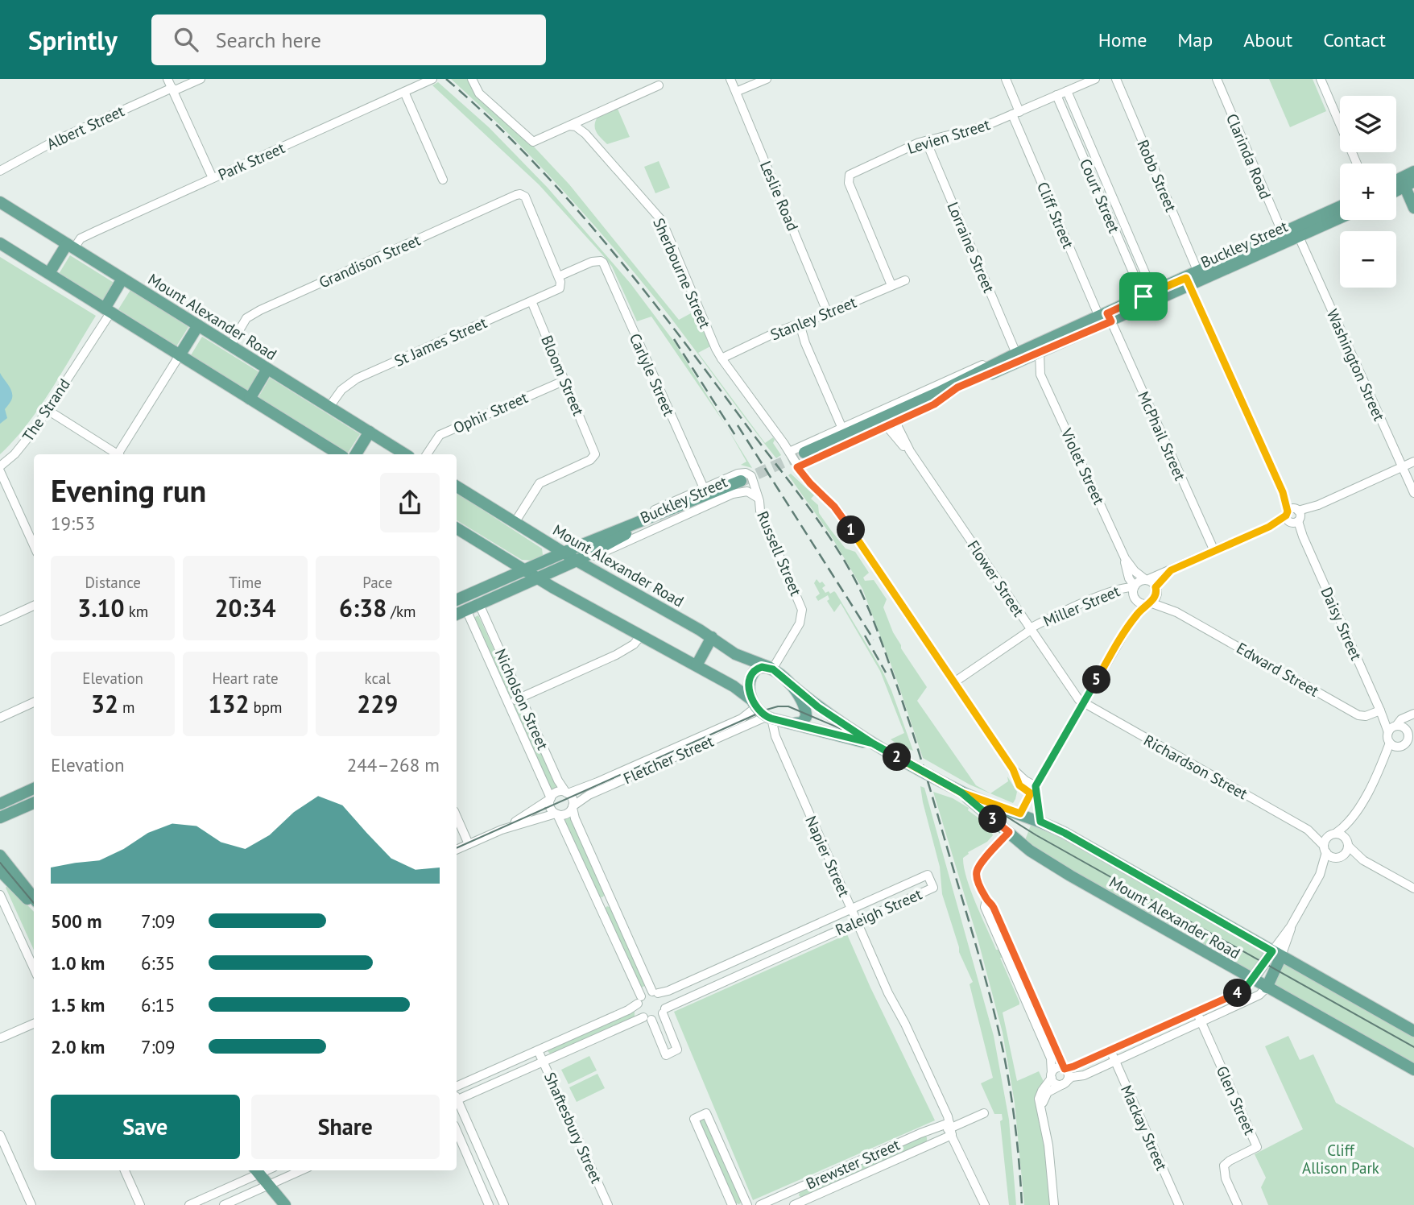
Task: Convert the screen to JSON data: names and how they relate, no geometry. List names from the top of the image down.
{
  "streets": {
    "main road": ["Buckley Street", "Mount Alexander Road"],
    "street": [
      "Albert Street",
      "Levien Street",
      "Clarinda Road",
      "Park Street",
      "Robb Street",
      "Leslie Road",
      "Court Street",
      "Cliff Street",
      "Lorraine Street",
      "Grandison Street",
      "Sherbourne Street",
      "Stanley Street",
      "St James Street",
      "Washington Street",
      "Carlyle Street",
      "Bloom Street",
      "The Strand",
      "Ophir Street",
      "McPhail Street",
      "Violet Street",
      "Russell Street",
      "Flower Street",
      "Miller Street",
      "Daisy Street",
      "Edward Street",
      "Nicholson Street",
      "Fletcher Street",
      "Richardson Street",
      "Napier Street",
      "Raleigh Street",
      "Glen Street",
      "Shaftesbury Street",
      "Mackay Street",
      "Brewster Street"
    ]
  },
  "crossings": [
    ["Levien Street", "Court Street"],
    ["Levien Street", "Cliff Street"],
    ["Levien Street", "Lorraine Street"],
    ["Levien Street", "Stanley Street"],
    ["Clarinda Road", "Buckley Street"],
    ["Park Street", "Mount Alexander Road"],
    ["Robb Street", "Buckley Street"],
    ["Leslie Road", "Stanley Street"],
    ["Court Street", "Buckley Street"],
    ["Cliff Street", "Buckley Street"],
    ["Cliff Street", "McPhail Street"],
    ["Buckley Street", "Lorraine Street"],
    ["Buckley Street", "Sherbourne Street"],
    ["Buckley Street", "Mount Alexander Road"],
    ["Buckley Street", "Washington Street"],
    ["Buckley Street", "Carlyle Street"],
    ["Buckley Street", "McPhail Street"],
    ["Buckley Street", "Violet Street"],
    ["Buckley Street", "Russell Street"],
    ["Buckley Street", "Flower Street"],
    ["Buckley Street", "Daisy Street"],
    ["Buckley Street", "Nicholson Street"],
    ["Lorraine Street", "Violet Street"],
    ["Grandison Street", "Mount Alexander Road"],
    ["Grandison Street", "St James Street"],
    ["Grandison Street", "Carlyle Street"],
    ["Sherbourne Street", "Stanley Street"],
    ["Sherbourne Street", "Miller Street"],
    ["Mount Alexander Road", "St James Street"],
    ["Mount Alexander Road", "Bloom Street"],
    ["Mount Alexander Road", "Russell Street"],
    ["Mount Alexander Road", "Fletcher Street"],
    ["Mount Alexander Road", "Napier Street"],
    ["St James Street", "Carlyle Street"],
    ["St James Street", "Bloom Street"],
    ["Bloom Street", "Ophir Street"],
    ["Violet Street", "Miller Street"],
    ["Violet Street", "Edward Street"],
    ["Flower Street", "Miller Street"],
    ["Flower Street", "Richardson Street"],
    ["Miller Street", "Edward Street"],
    ["Daisy Street", "Edward Street"],
    ["Nicholson Street", "Fletcher Street"],
    ["Fletcher Street", "Napier Street"],
    ["Napier Street", "Raleigh Street"],
    ["Napier Street", "Brewster Street"]
  ],
  "parks": ["Cliff Allison Park"],
  "page": {
    "header": "Sprintly",
    "search": "Search here",
    "nav": [
      "Home",
      "Map",
      "About",
      "Contact"
    ],
    "map_buttons": ["+", "−"],
    "heading": ["Evening run", "19:53"],
    "pins": [
      "1",
      "5",
      "2",
      "3",
      "4"
    ],
    "stats": [
      ["Distance", "3.10 km"],
      ["Time", "20:34"],
      ["Pace", "6:38 /km"],
      ["Elevation", "32 m"],
      ["Heart rate", "132 bpm"],
      ["kcal", "229"]
    ],
    "chart": ["Elevation", "244–268 m"],
    "list": [
      {
        "name": "500 m",
        "note": "7:09"
      },
      {
        "name": "1.0 km",
        "note": "6:35"
      },
      {
        "name": "1.5 km",
        "note": "6:15"
      },
      {
        "name": "2.0 km",
        "note": "7:09"
      }
    ],
    "buttons": ["Save", "Share"]
  }
}
